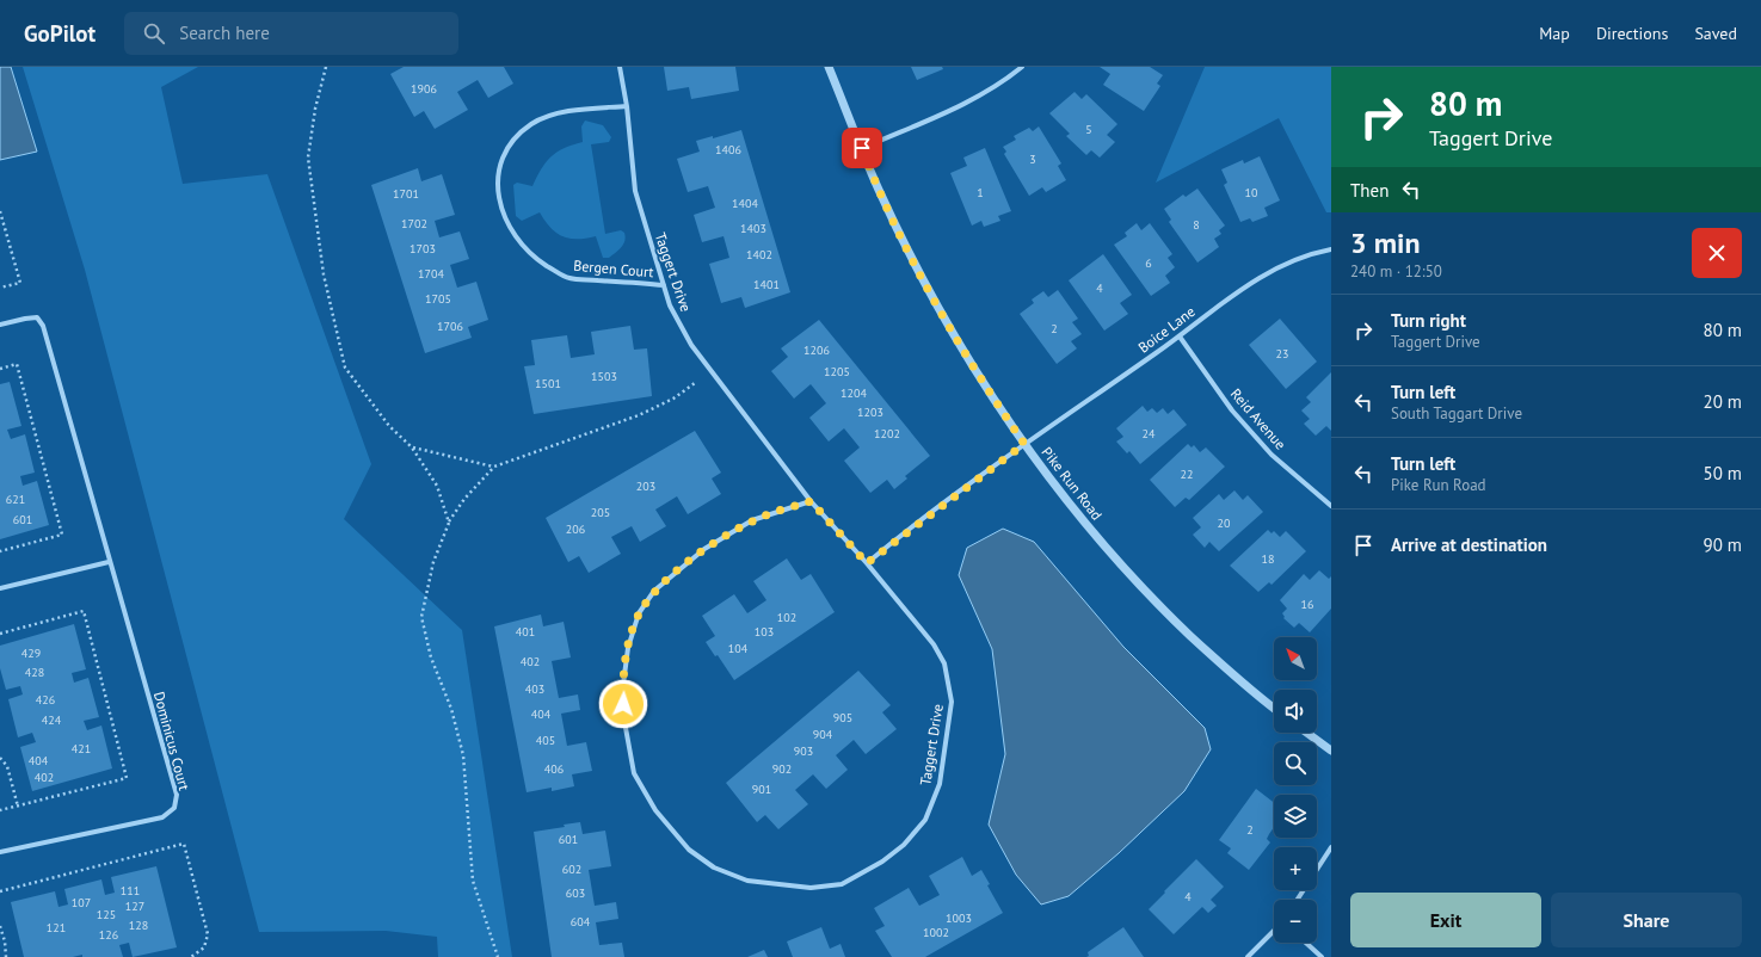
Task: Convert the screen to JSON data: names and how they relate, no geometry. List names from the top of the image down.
{
  "streets": {
    "street": [
      "Bergen Court",
      "Taggert Drive",
      "Boice Lane",
      "Reid Avenue",
      "Pike Run Road",
      "Dominicus Court"
    ]
  },
  "crossings": [
    ["Bergen Court", "Taggert Drive"],
    ["Taggert Drive", "Boice Lane"],
    ["Boice Lane", "Reid Avenue"],
    ["Boice Lane", "Pike Run Road"]
  ],
  "house_numbers": [
    "1906",
    "5",
    "1406",
    "3",
    "1",
    "10",
    "1701",
    "1404",
    "1702",
    "8",
    "1403",
    "1703",
    "1402",
    "6",
    "1704",
    "1401",
    "4",
    "1705",
    "1706",
    "2",
    "1206",
    "23",
    "1205",
    "1503",
    "1501",
    "1204",
    "1203",
    "1202",
    "24",
    "22",
    "203",
    "621",
    "205",
    "601",
    "20",
    "206",
    "18",
    "16",
    "102",
    "401",
    "103",
    "104",
    "429",
    "402",
    "428",
    "403",
    "426",
    "404",
    "905",
    "424",
    "904",
    "405",
    "421",
    "903",
    "404",
    "406",
    "902",
    "402",
    "901",
    "2",
    "601",
    "602",
    "111",
    "603",
    "4",
    "107",
    "127",
    "125",
    "1003",
    "604",
    "128",
    "121",
    "1002",
    "126"
  ],
  "north": "top left",
  "page": {
    "header": "GoPilot",
    "search": "Search here",
    "nav": ["Map", "Directions", "Saved"],
    "turn": ["80 m", "Taggert Drive"],
    "then": "Then",
    "heading": ["3 min", "240 m · 12:50"],
    "list": [
      {
        "name": "Turn right",
        "note": "Taggert Drive",
        "value": "80 m"
      },
      {
        "name": "Turn left",
        "note": "South Taggart Drive",
        "value": "20 m"
      },
      {
        "name": "Turn left",
        "note": "Pike Run Road",
        "value": "50 m"
      },
      {
        "name": "Arrive at destination",
        "value": "90 m"
      }
    ],
    "map_buttons": ["+", "−"],
    "buttons": ["Exit", "Share"]
  }
}
